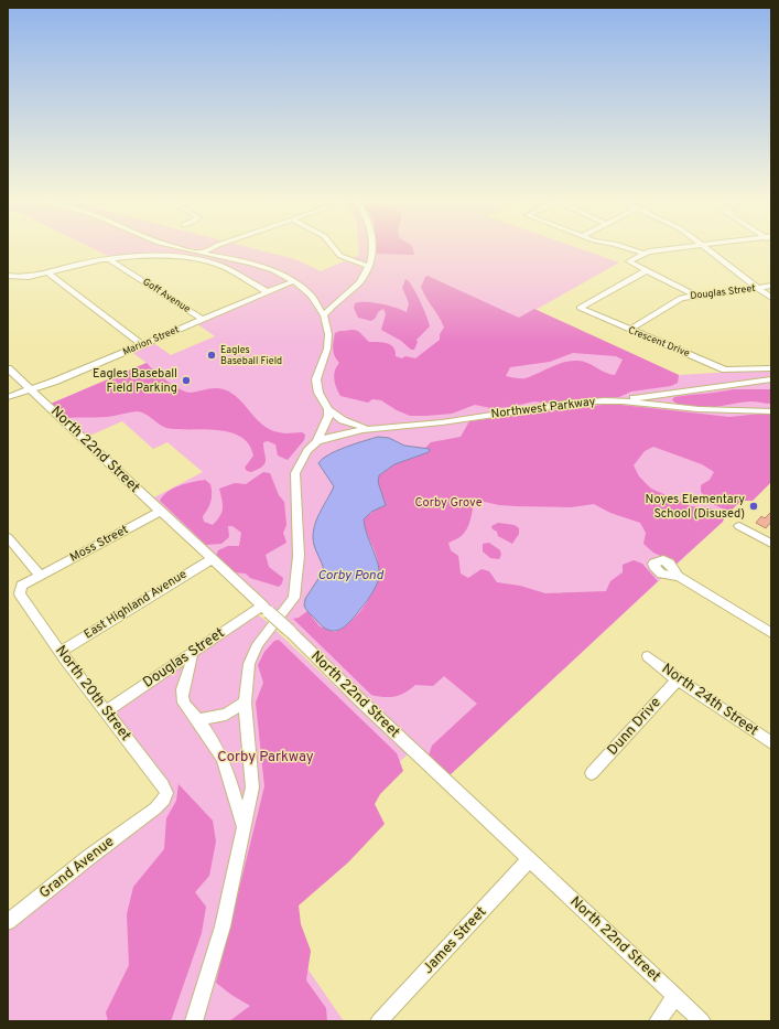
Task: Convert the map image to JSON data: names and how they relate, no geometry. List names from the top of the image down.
{
  "streets": {
    "street": [
      "Douglas Street",
      "Goff Avenue",
      "Marion Street",
      "Crescent Drive",
      "Northwest Parkway",
      "North 22nd Street",
      "Moss Street",
      "East Highland Avenue",
      "North 20th Street",
      "North 24th Street",
      "Dunn Drive",
      "Grand Avenue",
      "James Street"
    ]
  },
  "crossings": [
    ["Douglas Street", "Crescent Drive"],
    ["Douglas Street", "North 22nd Street"],
    ["Douglas Street", "North 20th Street"],
    ["Goff Avenue", "Marion Street"],
    ["Marion Street", "North 22nd Street"],
    ["North 22nd Street", "Moss Street"],
    ["North 22nd Street", "East Highland Avenue"],
    ["North 22nd Street", "James Street"],
    ["Moss Street", "North 20th Street"],
    ["East Highland Avenue", "North 20th Street"],
    ["North 20th Street", "Grand Avenue"],
    ["North 24th Street", "Dunn Drive"]
  ],
  "water": ["Corby Pond"],
  "parks": ["Corby Grove", "Corby Parkway"],
  "places": ["Eagles Baseball Field", "Eagles Baseball Field Parking", "Noyes Elementary School (Disused)"]
}
